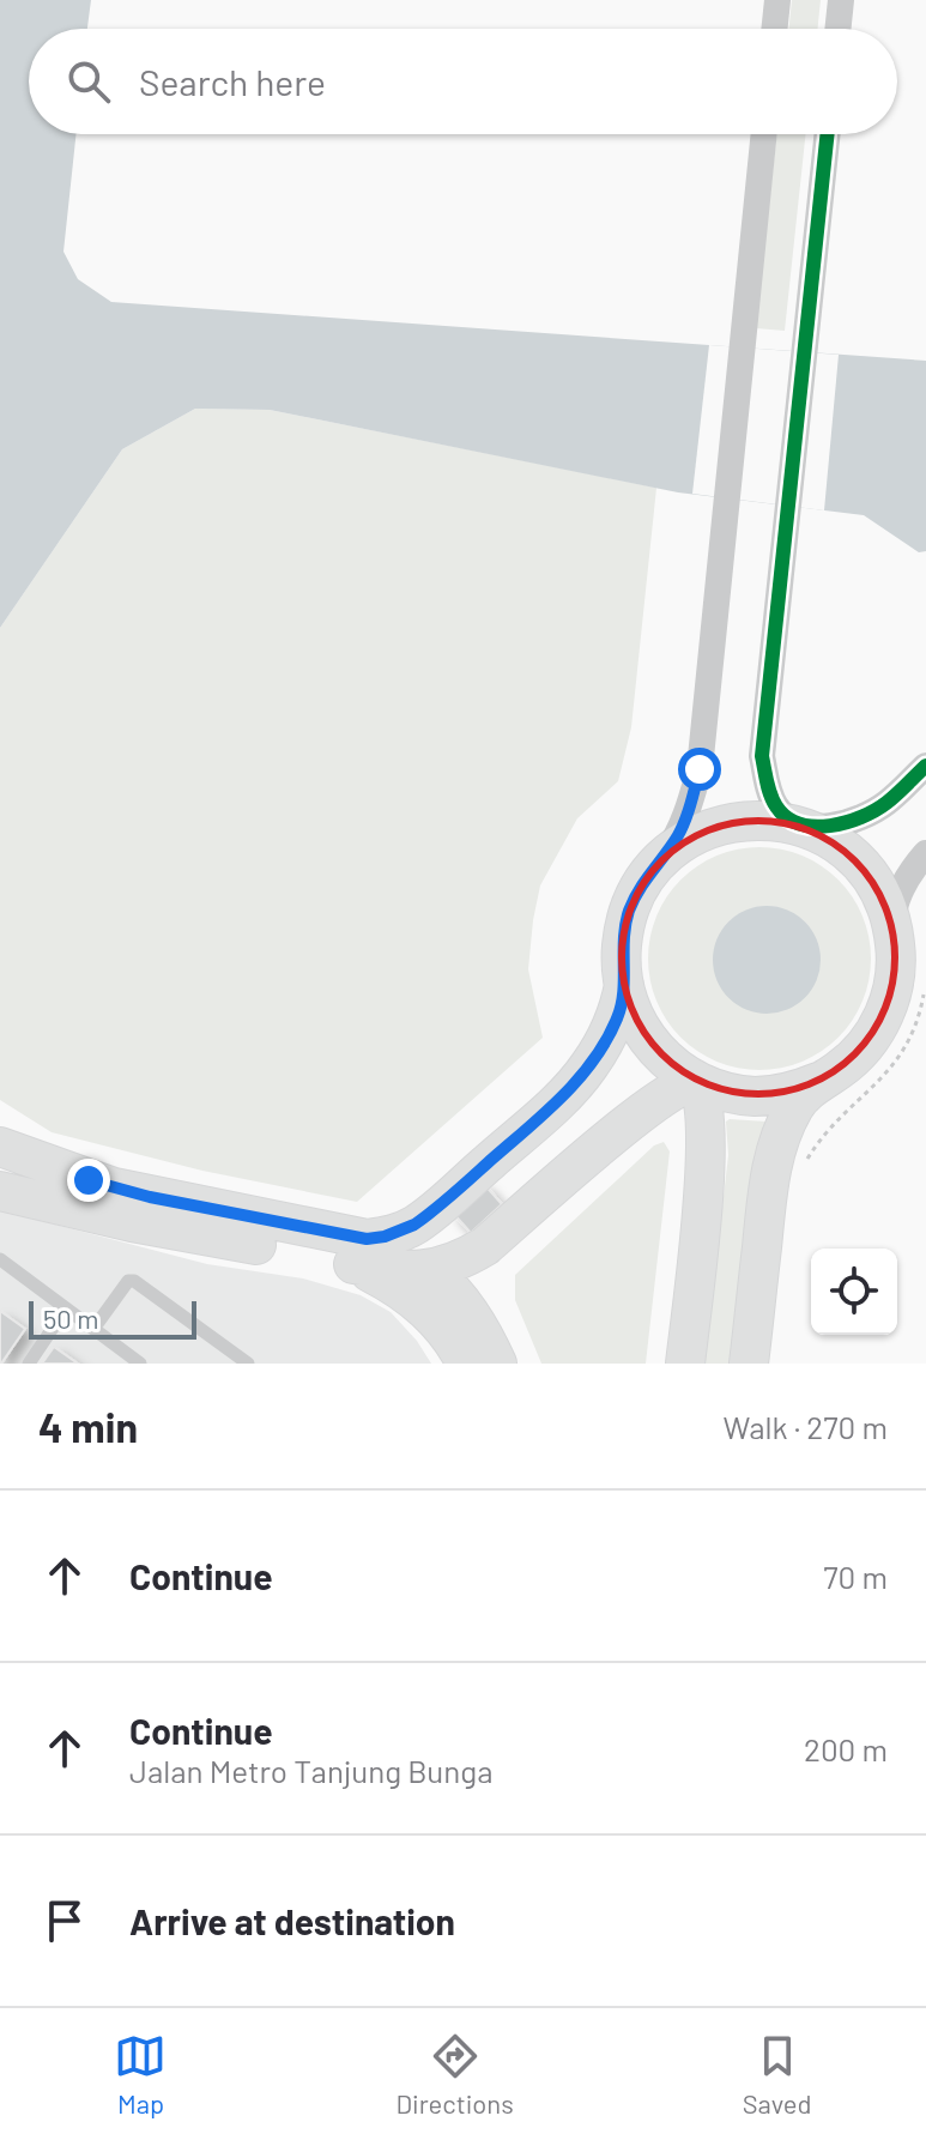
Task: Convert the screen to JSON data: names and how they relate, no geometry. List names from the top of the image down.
{
  "scale_bar": "50 m",
  "page": {
    "search": "Search here",
    "scale": "50 m",
    "heading": ["4 min", "Walk · 270 m"],
    "list": [
      ["Continue", "70 m"],
      ["Continue", "Jalan Metro Tanjung Bunga", "200 m"],
      "Arrive at destination"
    ],
    "nav": ["Map", "Directions", "Saved"]
  }
}
